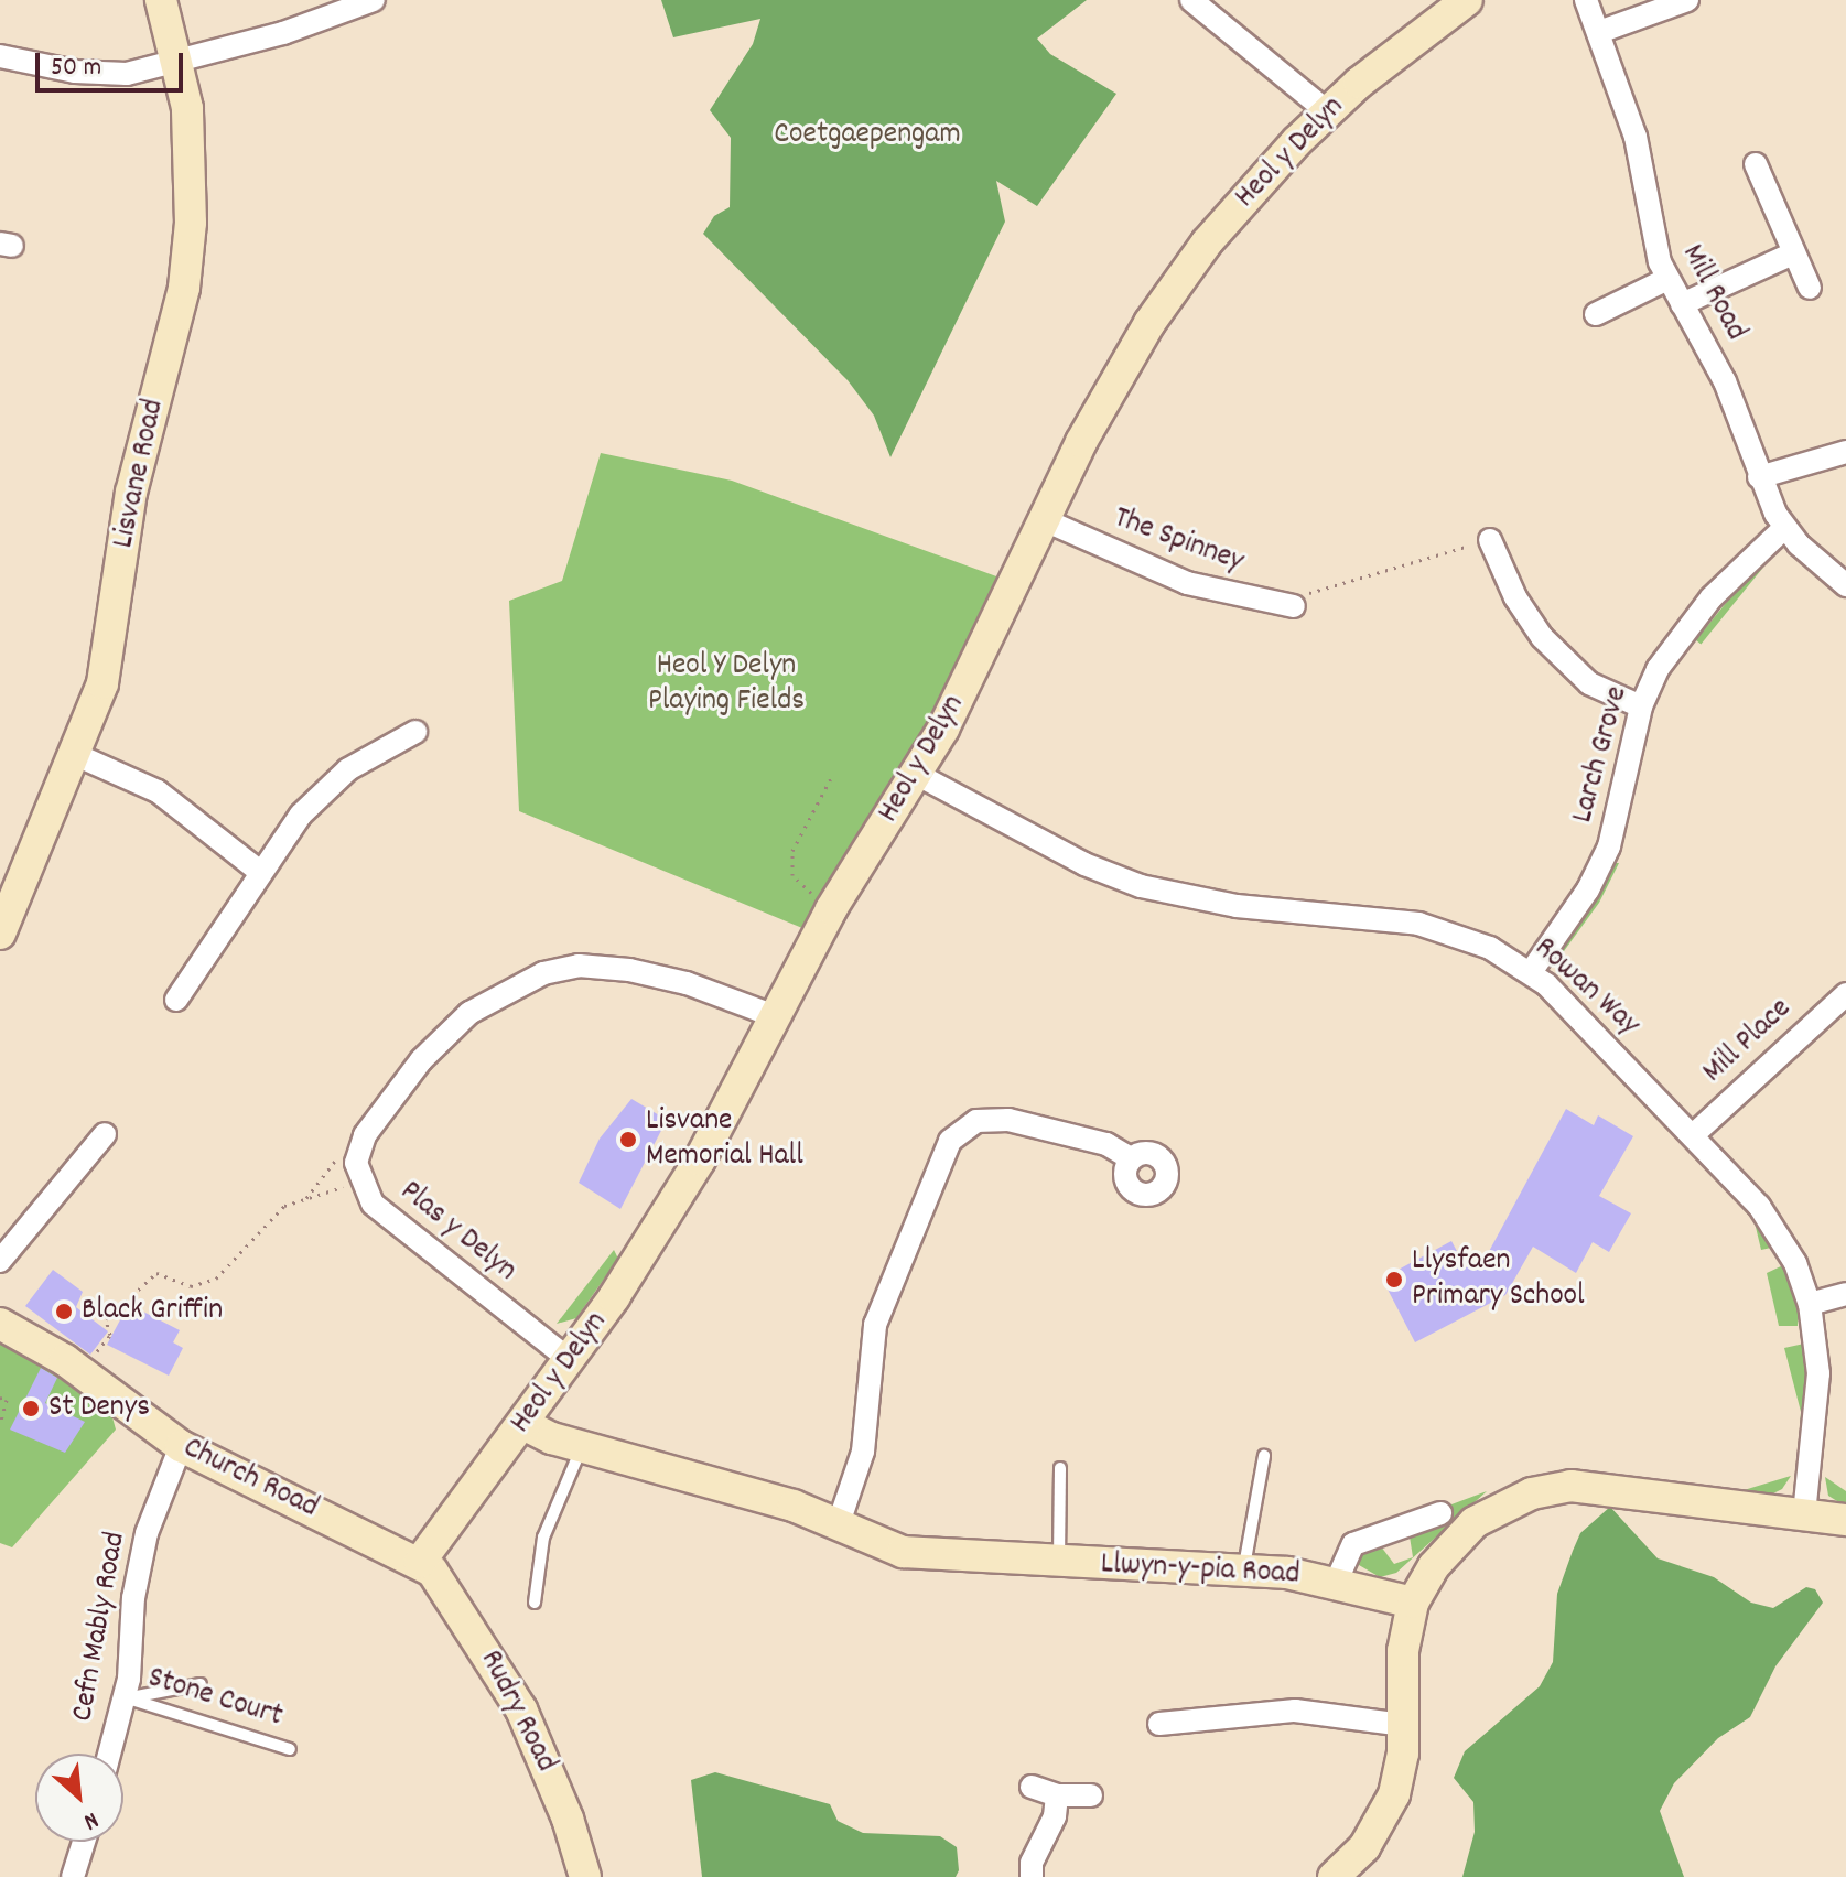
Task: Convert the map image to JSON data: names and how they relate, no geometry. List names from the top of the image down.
{
  "streets": {
    "street": [
      "Heol y Delyn",
      "Mill Road",
      "Lisvane Road",
      "The Spinney",
      "Larch Grove",
      "Rowan Way",
      "Mill Place",
      "Plas y Delyn",
      "Church Road",
      "Llwyn-y-pia Road",
      "Cefn Mably Road",
      "Rudry Road"
    ],
    "lane": ["Stone Court"]
  },
  "crossings": [
    ["Heol y Delyn", "The Spinney"],
    ["Heol y Delyn", "Rowan Way"],
    ["Heol y Delyn", "Plas y Delyn"],
    ["Heol y Delyn", "Church Road"],
    ["Heol y Delyn", "Llwyn-y-pia Road"],
    ["Heol y Delyn", "Rudry Road"],
    ["Mill Road", "Larch Grove"],
    ["Larch Grove", "Rowan Way"],
    ["Rowan Way", "Mill Place"],
    ["Church Road", "Cefn Mably Road"],
    ["Church Road", "Rudry Road"],
    ["Cefn Mably Road", "Stone Court"]
  ],
  "parks": ["Coetgaepengam", "Heol Y Delyn Playing Fields"],
  "places": [
    "Lisvane Memorial Hall",
    "Llysfaen Primary School",
    "Black Griffin",
    "St Denys"
  ],
  "scale_bar": "50 m",
  "north": "bottom right"
}
